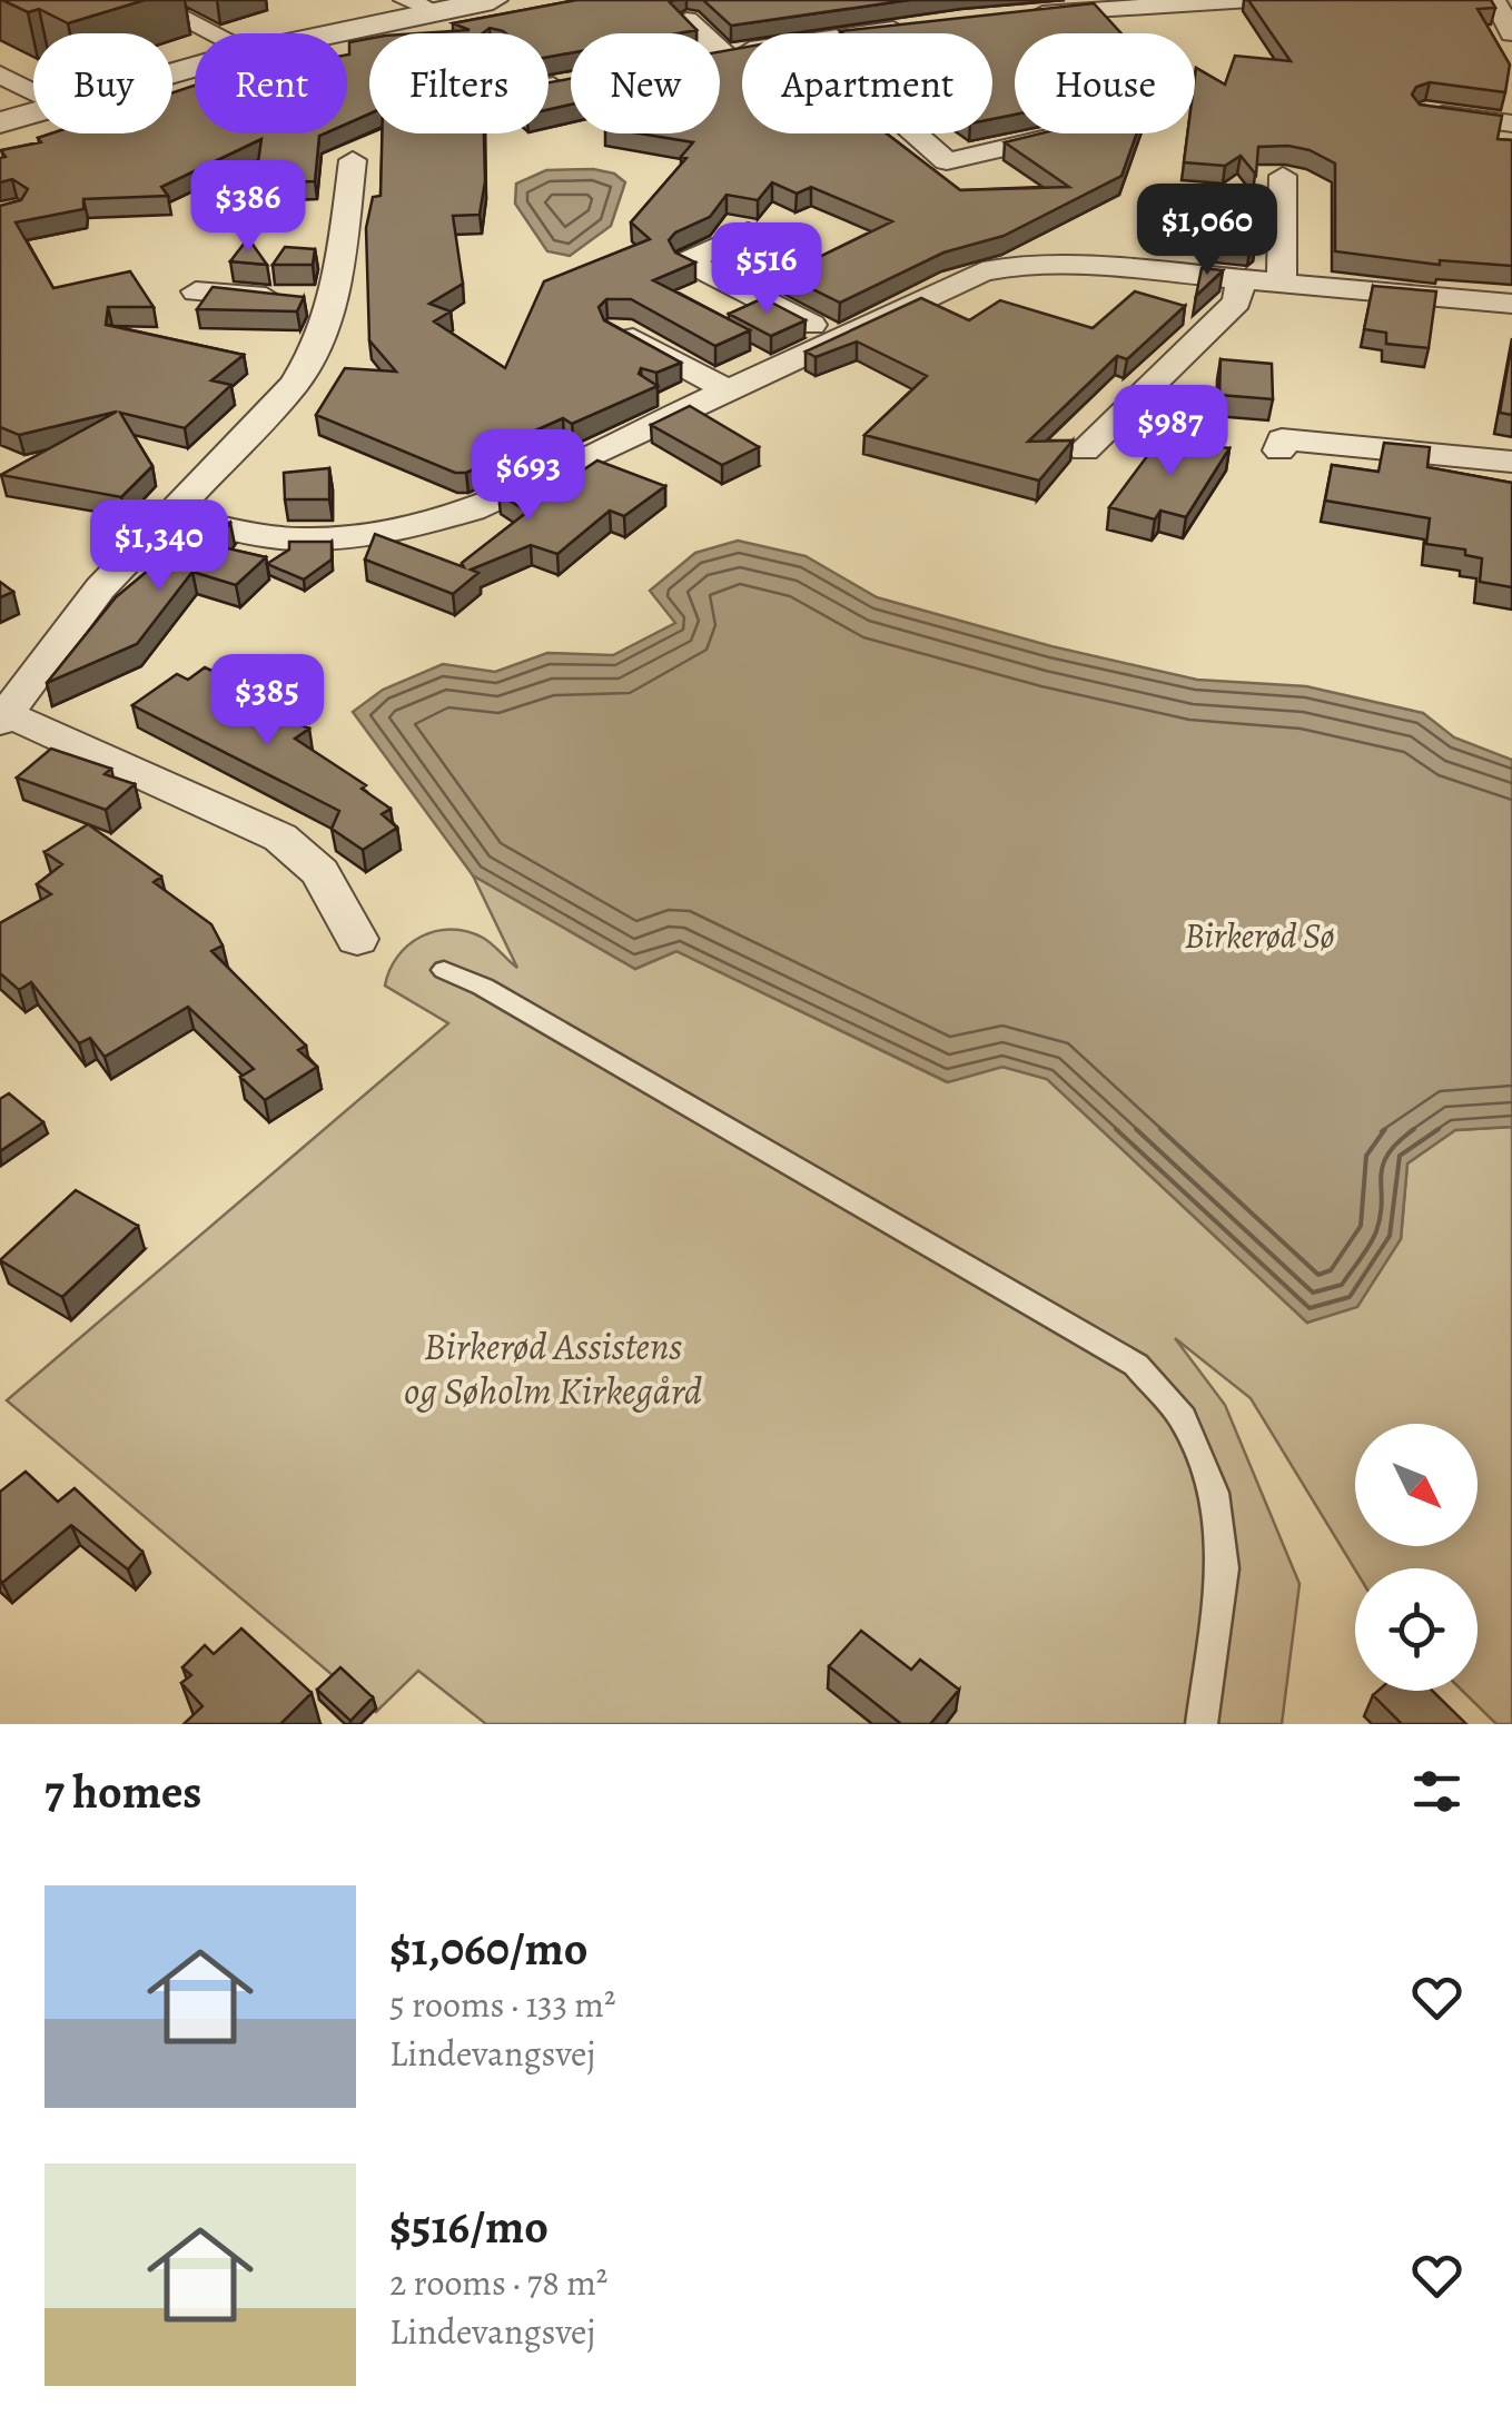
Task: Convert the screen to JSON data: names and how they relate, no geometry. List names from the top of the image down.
{
  "water": ["Birkerød Sø"],
  "parks": ["Birkerød Assistens og Søholm Kirkegård"],
  "north": "bottom right",
  "page": {
    "chip": [
      "Buy",
      "Rent",
      "Filters",
      "New",
      "Apartment",
      "House"
    ],
    "price": [
      "$386",
      "$1,060",
      "$516",
      "$987",
      "$693",
      "$1,340",
      "$385"
    ],
    "heading": "7 homes",
    "list": [
      {
        "name": "$1,060/mo",
        "note": "5 rooms · 133 m² · Lindevangsvej"
      },
      {
        "name": "$516/mo",
        "note": "2 rooms · 78 m² · Lindevangsvej"
      }
    ]
  }
}
